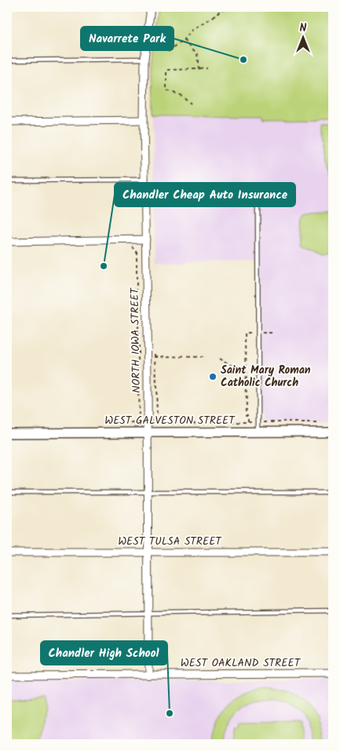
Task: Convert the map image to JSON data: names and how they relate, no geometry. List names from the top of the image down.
{
  "streets": {
    "street": [
      "NORTH IOWA STREET",
      "WEST GALVESTON STREET",
      "WEST TULSA STREET",
      "WEST OAKLAND STREET"
    ]
  },
  "crossings": [
    ["NORTH IOWA STREET", "WEST GALVESTON STREET"],
    ["NORTH IOWA STREET", "WEST TULSA STREET"],
    ["NORTH IOWA STREET", "WEST OAKLAND STREET"]
  ],
  "places": [
    "Navarrete Park",
    "Chandler Cheap Auto Insurance",
    "Saint Mary Roman Catholic Church",
    "Chandler High School"
  ],
  "north": "top"
}
